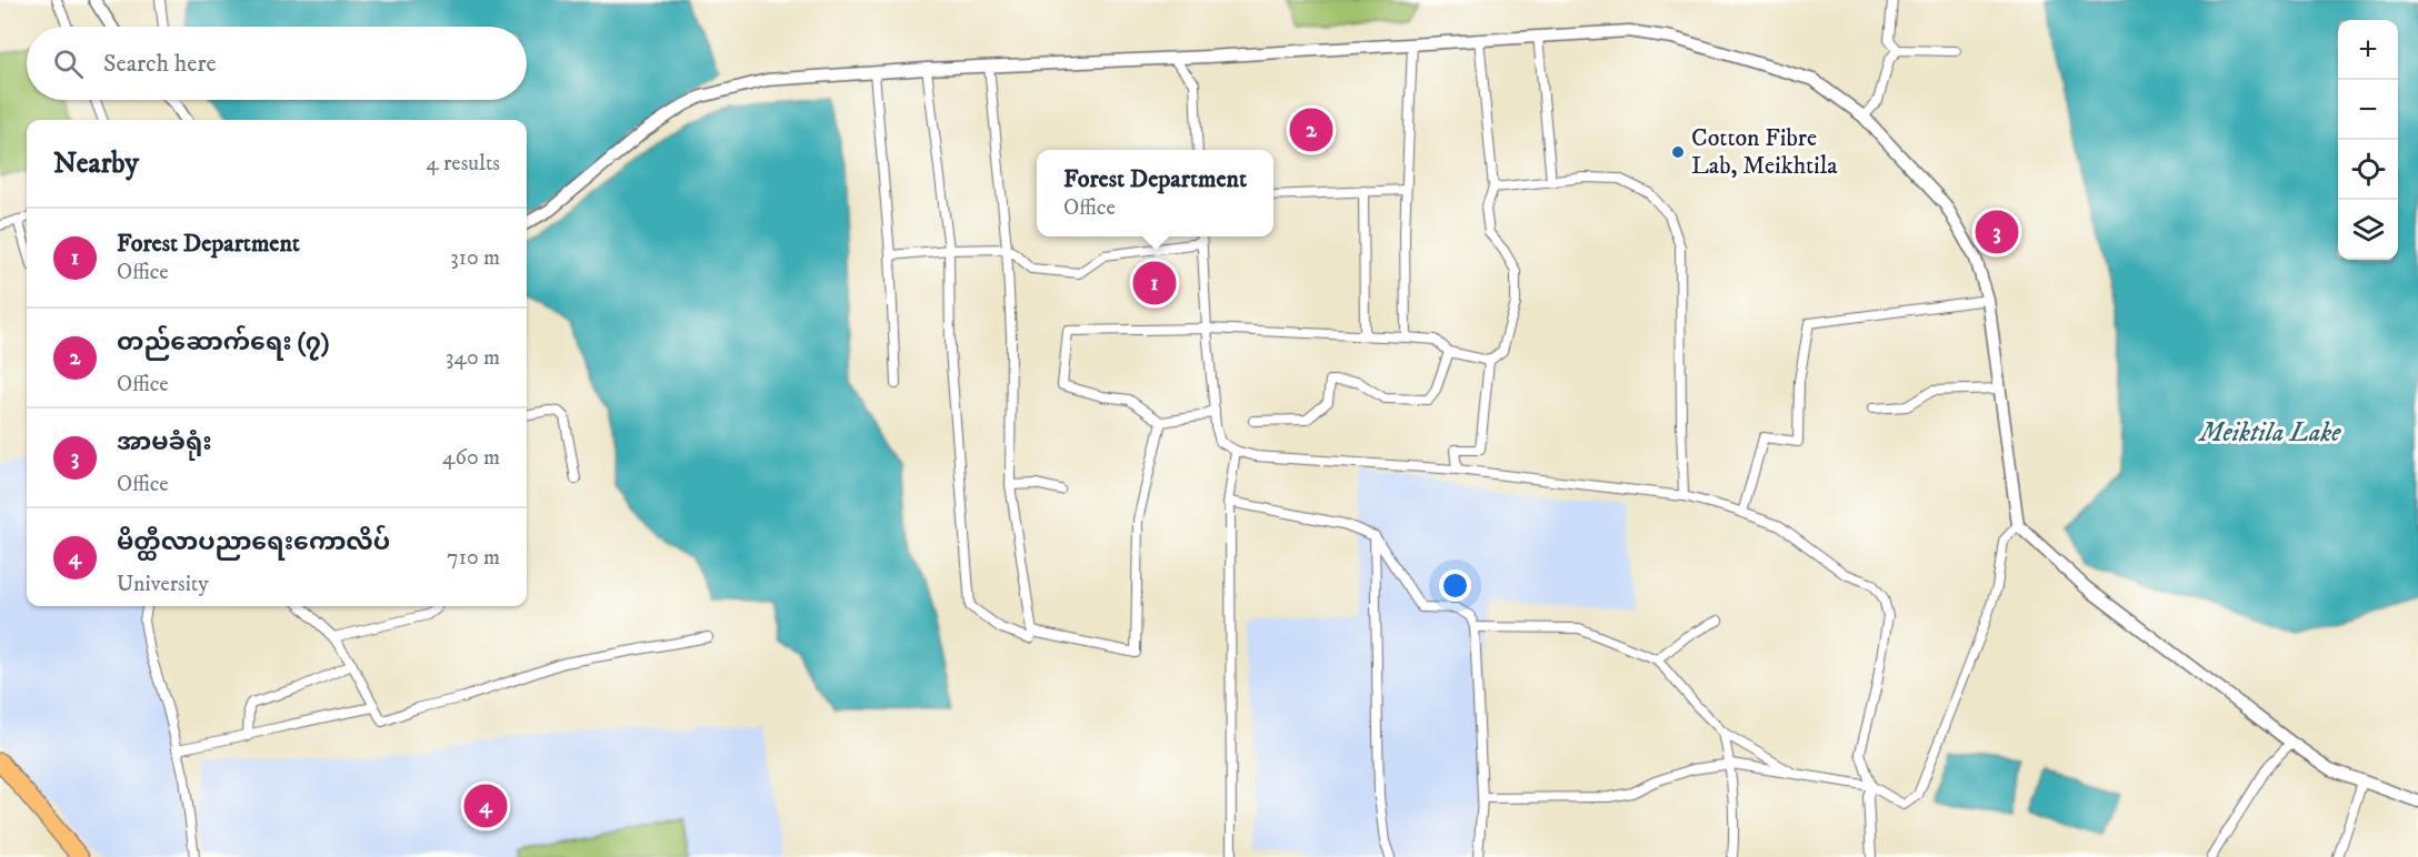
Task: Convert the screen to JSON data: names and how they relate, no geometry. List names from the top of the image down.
{
  "water": ["Meiktila Lake"],
  "places": ["Cotton Fibre Lab, Meikhtila"],
  "page": {
    "map_buttons": ["+", "−"],
    "search": "Search here",
    "pins": [
      "2",
      "3",
      "1",
      "4"
    ],
    "heading": ["Nearby", "4 results"],
    "popup": ["Forest Department", "Office"],
    "list": [
      {
        "mark": "1",
        "name": "Forest Department",
        "note": "Office",
        "value": "310 m"
      },
      {
        "mark": "2",
        "name": "တည်ဆောက်ရေး (၇)",
        "note": "Office",
        "value": "340 m"
      },
      {
        "mark": "3",
        "name": "အာမခံရုံး",
        "note": "Office",
        "value": "460 m"
      },
      {
        "mark": "4",
        "name": "မိတ္ထီလာပညာရေးကောလိပ်",
        "note": "University",
        "value": "710 m"
      }
    ]
  }
}
